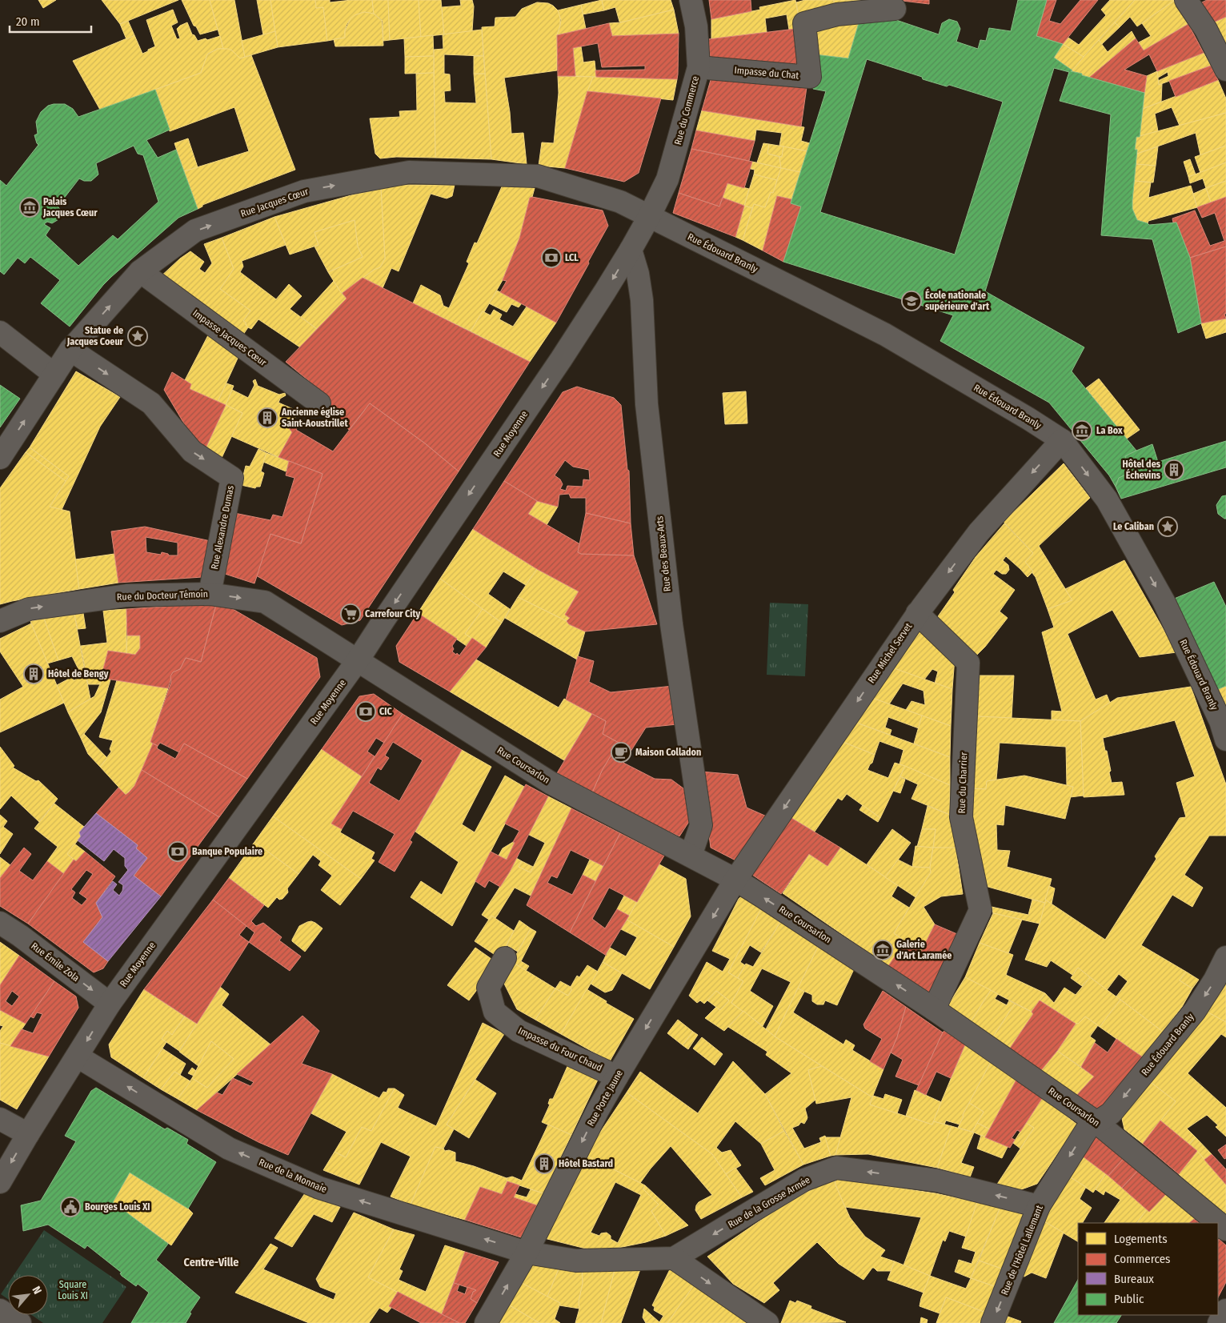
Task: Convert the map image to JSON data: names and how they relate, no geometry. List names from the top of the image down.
{
  "streets": {
    "street": [
      "Impasse du Chat",
      "Rue du Commerce",
      "Rue Jacques Cœur",
      "Rue Édouard Branly",
      "Impasse Jacques Cœur",
      "Rue Moyenne",
      "Rue Alexandre Dumas",
      "Rue des Beaux-Arts",
      "Rue du Docteur Témoin",
      "Rue Michel Servet",
      "Rue Coursarlon",
      "Rue du Charrier",
      "Rue Émile Zola",
      "Impasse du Four Chaud",
      "Rue Porte Jaune",
      "Rue de la Monnaie",
      "Rue de la Grosse Armée",
      "Rue de l'Hôtel Lallemant"
    ]
  },
  "crossings": [
    ["Impasse du Chat", "Rue du Commerce"],
    ["Rue du Commerce", "Rue Jacques Cœur"],
    ["Rue du Commerce", "Rue Édouard Branly"],
    ["Rue du Commerce", "Rue Moyenne"],
    ["Rue Jacques Cœur", "Rue Édouard Branly"],
    ["Rue Jacques Cœur", "Impasse Jacques Cœur"],
    ["Rue Jacques Cœur", "Rue Moyenne"],
    ["Rue Jacques Cœur", "Rue Alexandre Dumas"],
    ["Rue Édouard Branly", "Rue Moyenne"],
    ["Rue Édouard Branly", "Rue Michel Servet"],
    ["Rue Édouard Branly", "Rue Coursarlon"],
    ["Rue Édouard Branly", "Rue de l'Hôtel Lallemant"],
    ["Rue Moyenne", "Rue des Beaux-Arts"],
    ["Rue Moyenne", "Rue du Docteur Témoin"],
    ["Rue Moyenne", "Rue Coursarlon"],
    ["Rue Moyenne", "Rue Émile Zola"],
    ["Rue Moyenne", "Rue de la Monnaie"],
    ["Rue Alexandre Dumas", "Rue du Docteur Témoin"],
    ["Rue des Beaux-Arts", "Rue Coursarlon"],
    ["Rue du Docteur Témoin", "Rue Coursarlon"],
    ["Rue Michel Servet", "Rue Coursarlon"],
    ["Rue Michel Servet", "Rue du Charrier"],
    ["Rue Michel Servet", "Rue Porte Jaune"],
    ["Rue Coursarlon", "Rue du Charrier"],
    ["Rue Coursarlon", "Rue Porte Jaune"],
    ["Rue Coursarlon", "Rue de l'Hôtel Lallemant"],
    ["Impasse du Four Chaud", "Rue Porte Jaune"],
    ["Rue Porte Jaune", "Rue de la Monnaie"],
    ["Rue de la Grosse Armée", "Rue de l'Hôtel Lallemant"]
  ],
  "one_way": [
    "Rue Jacques Cœur",
    "Rue Édouard Branly",
    "Rue Moyenne",
    "Rue Alexandre Dumas",
    "Rue du Docteur Témoin",
    "Rue Michel Servet",
    "Rue Émile Zola",
    "Rue de la Monnaie",
    "Rue de la Grosse Armée",
    "Rue de l'Hôtel Lallemant"
  ],
  "districts": ["Centre-Ville"],
  "parks": ["Square Louis XI"],
  "places": {
    "museum": ["Palais Jacques Cœur", "La Box", "Galerie d'Art Laramée"],
    "bank": ["LCL", "CIC", "Banque Populaire"],
    "school or university": ["École nationale supérieure d'art"],
    "place": ["Statue de Jacques Coeur", "Le Caliban"],
    "building": [
      "Ancienne église Saint-Aoustrillet",
      "Hôtel des Échevins",
      "Hôtel de Bengy",
      "Hôtel Bastard"
    ],
    "supermarket": ["Carrefour City"],
    "cafe": ["Maison Colladon"],
    "public building": ["Bourges Louis XI"]
  },
  "legend": [
    "Logements",
    "Commerces",
    "Bureaux",
    "Public"
  ],
  "scale_bar": "20 m",
  "north": "top right"
}
